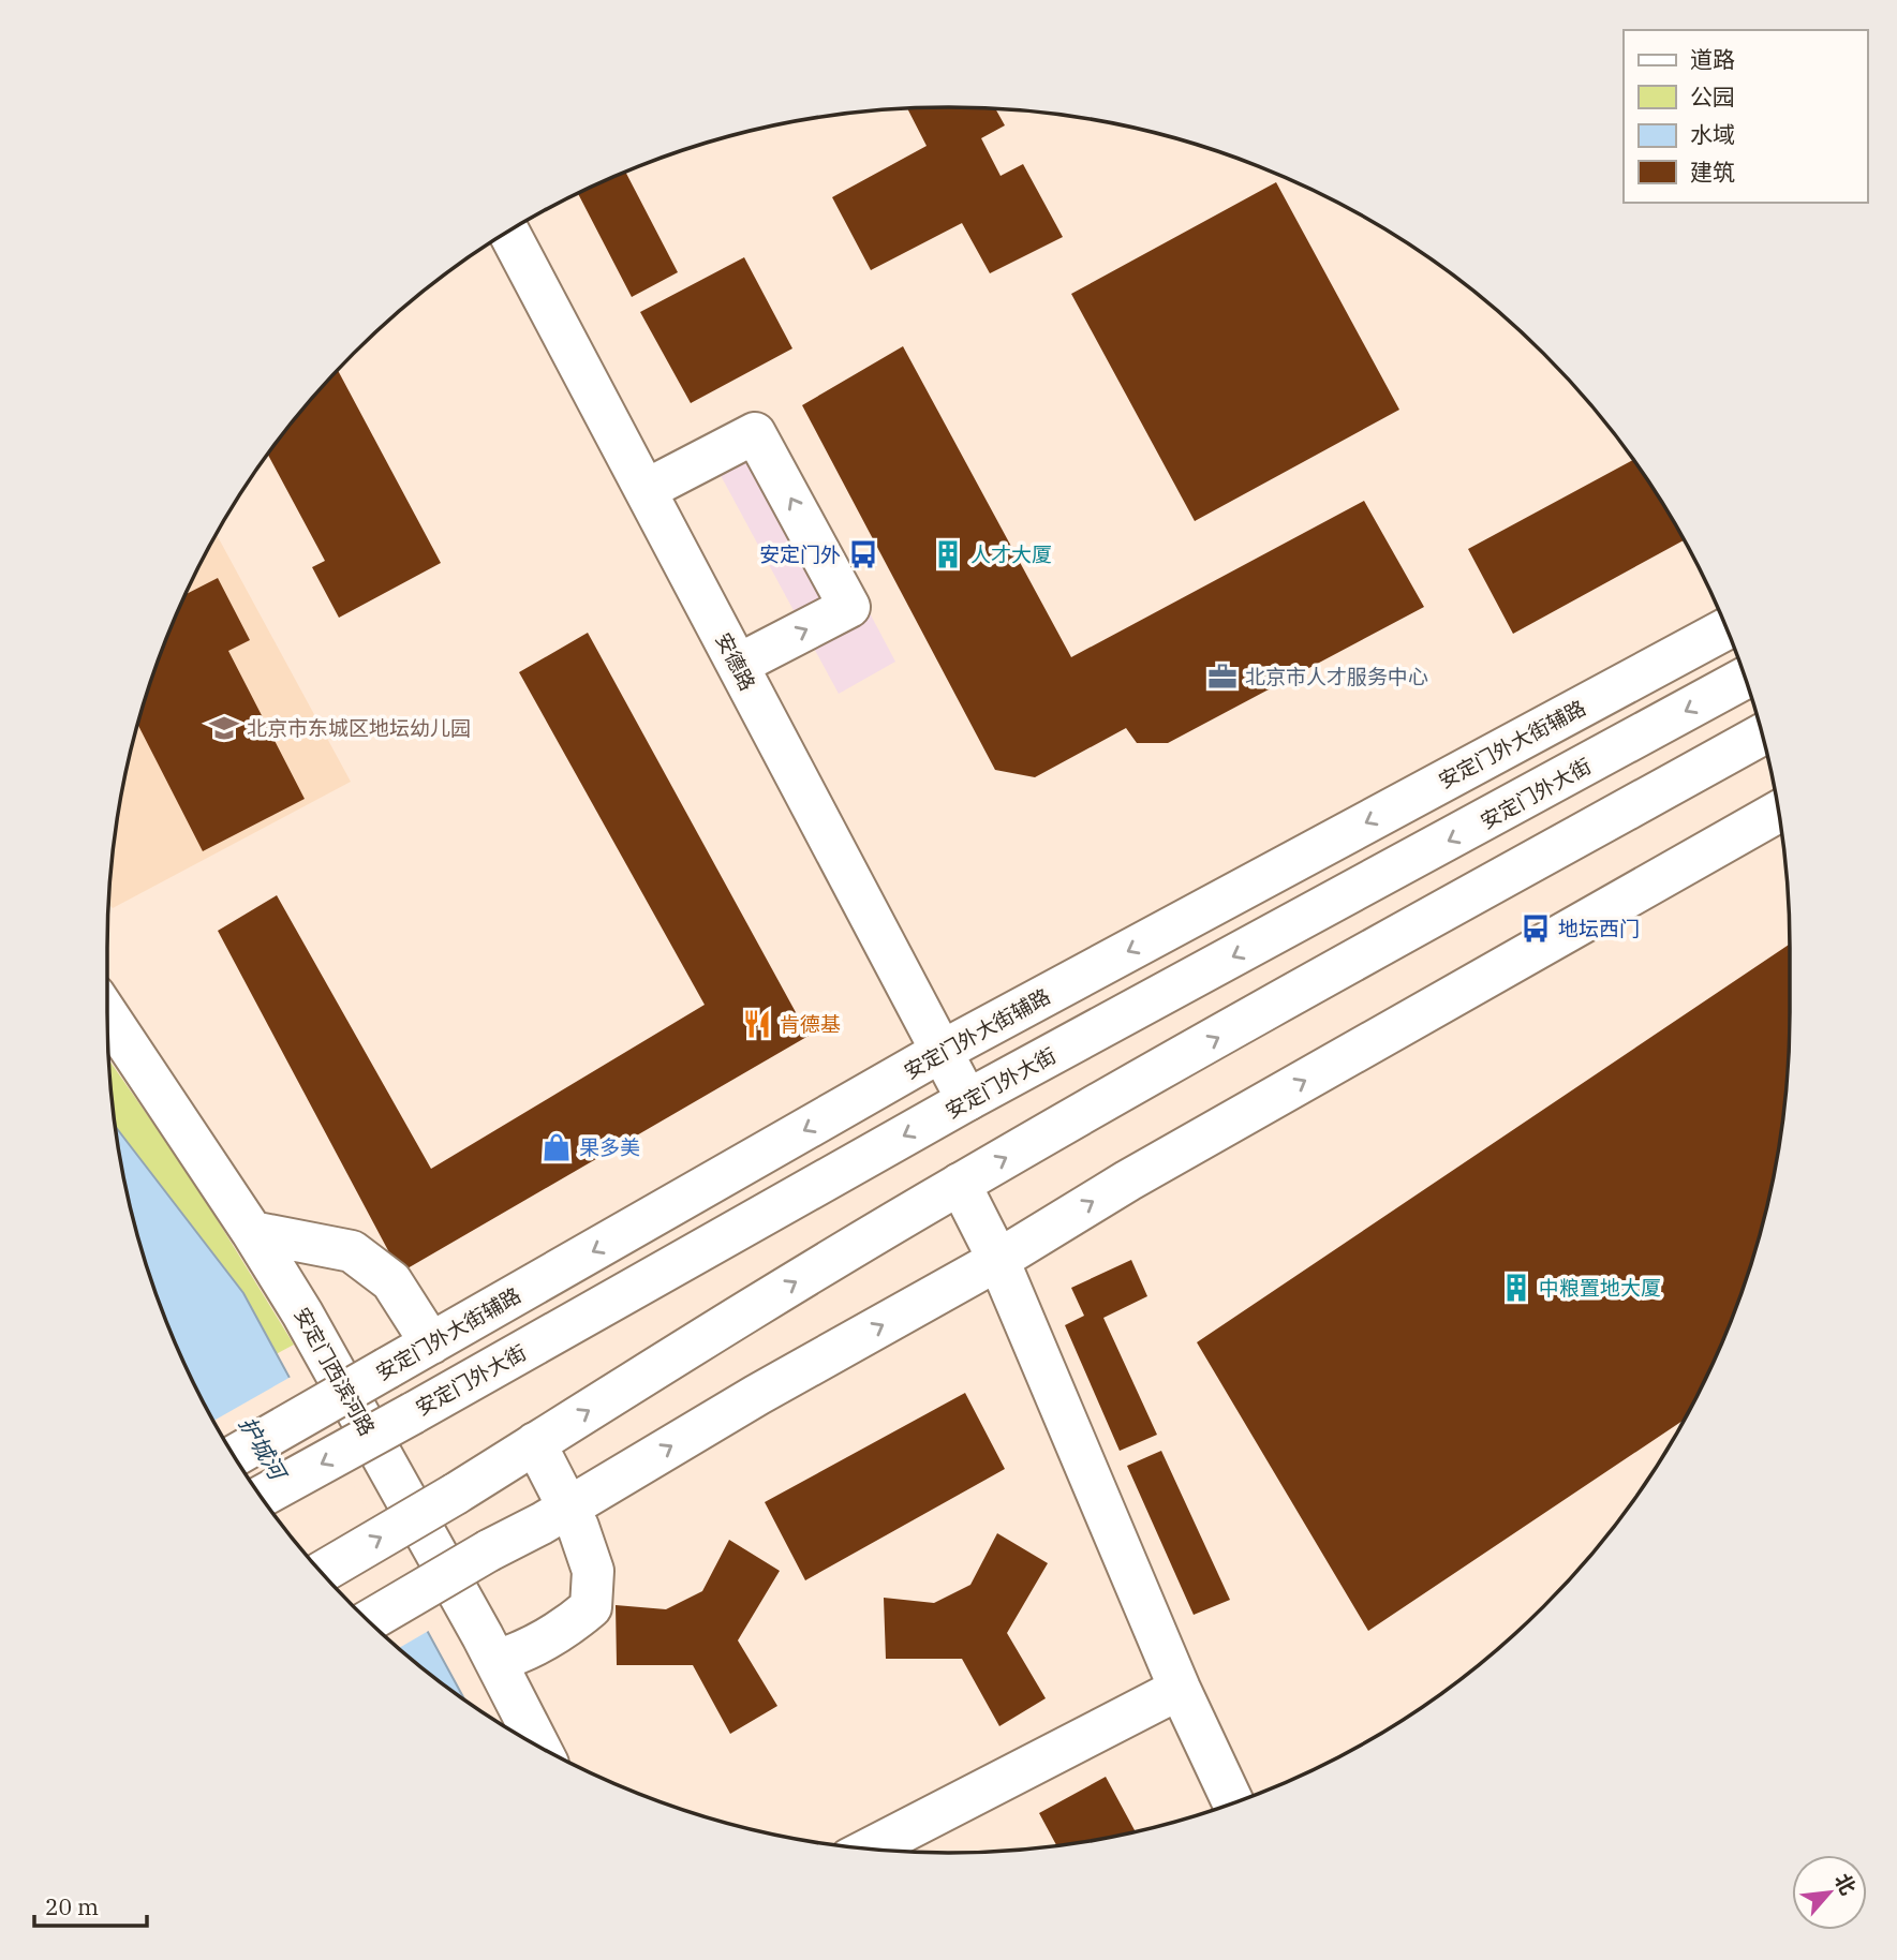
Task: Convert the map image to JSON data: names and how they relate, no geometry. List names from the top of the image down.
{
  "streets": {
    "street": [
      "安德路",
      "安定门外大街辅路",
      "安定门外大街",
      "安定门西滨河路"
    ]
  },
  "crossings": [
    ["安德路", "安定门外大街辅路"],
    ["安德路", "安定门外大街"]
  ],
  "water": ["护城河"],
  "places": {
    "bus stop": ["安定门外", "地坛西门"],
    "building": ["人才大厦", "中粮置地大厦"],
    "office": ["北京市人才服务中心"],
    "school or university": ["北京市东城区地坛幼儿园"],
    "restaurant": ["肯德基"],
    "shop": ["果多美"]
  },
  "legend": [
    "道路",
    "公园",
    "水域",
    "建筑"
  ],
  "scale_bar": "20 m",
  "north": "top right"
}
